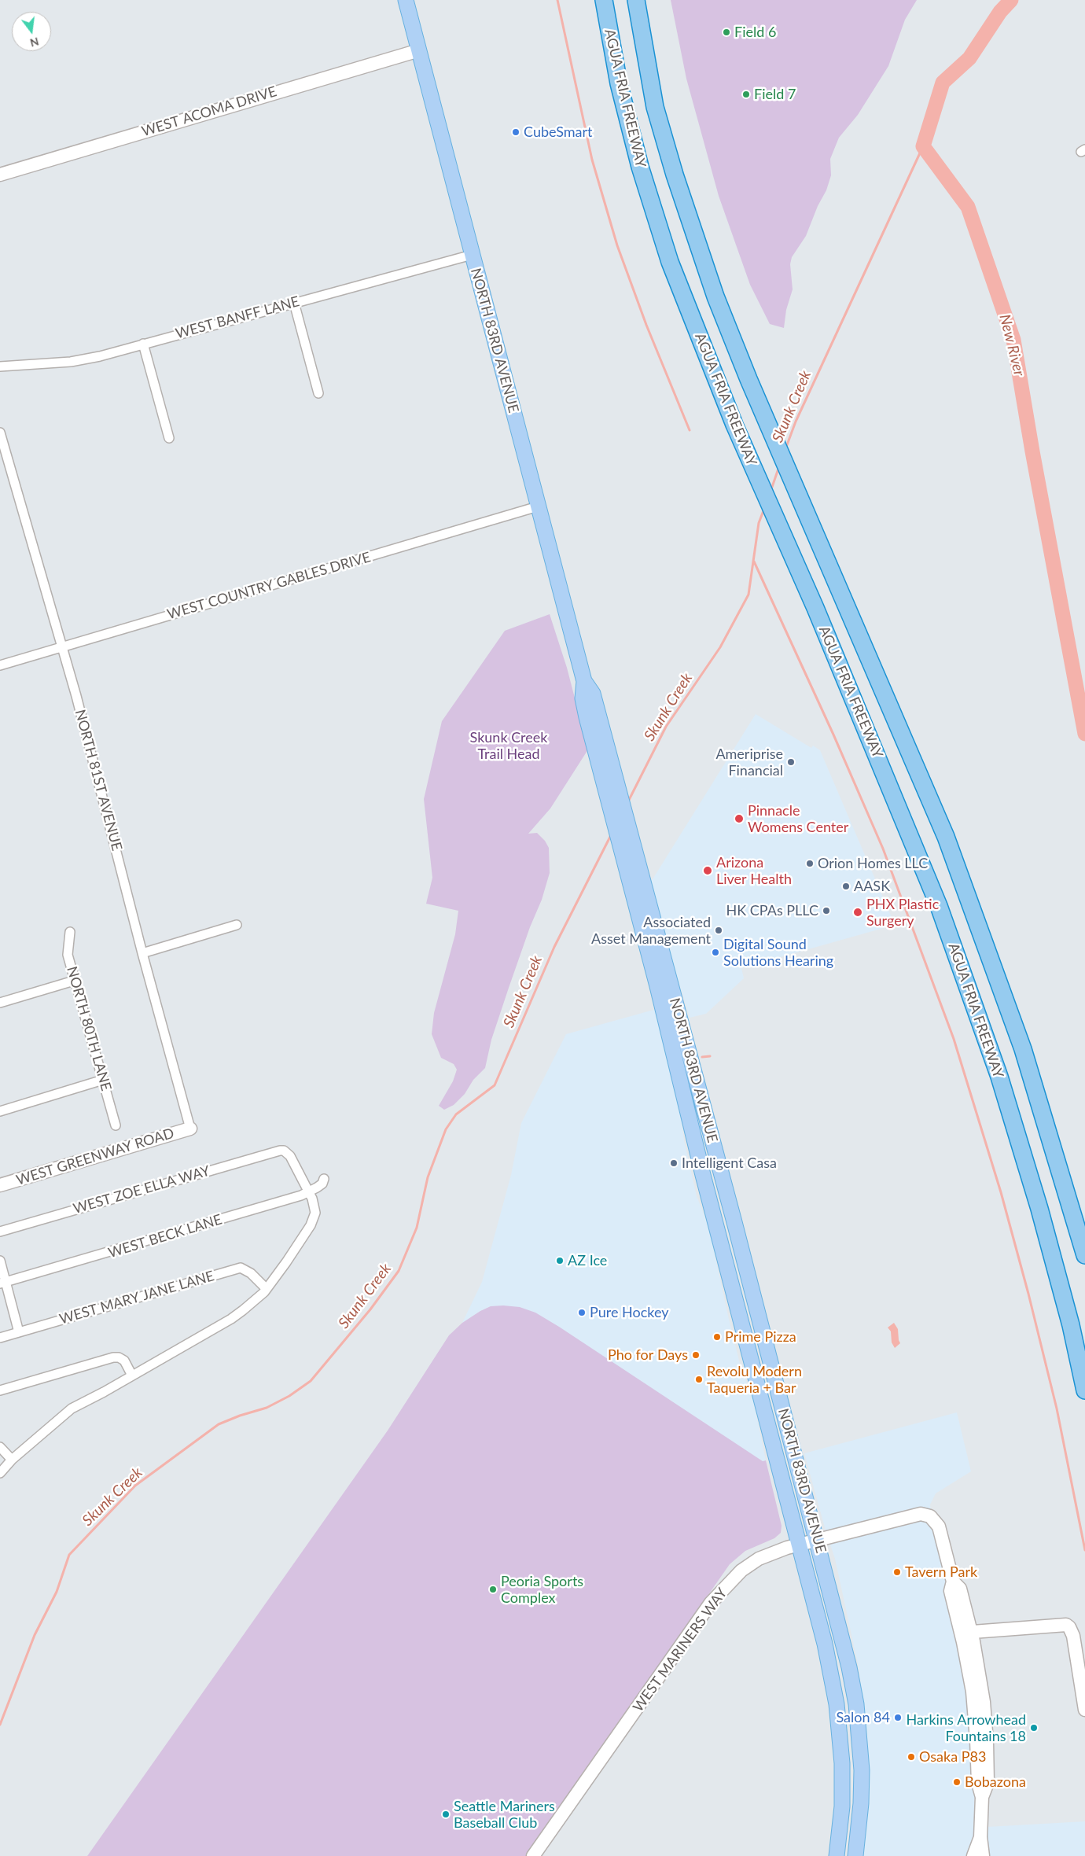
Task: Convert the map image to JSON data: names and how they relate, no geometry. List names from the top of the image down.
{
  "streets": {
    "highway": ["AGUA FRIA FREEWAY"],
    "main road": ["NORTH 83RD AVENUE"],
    "street": [
      "WEST ACOMA DRIVE",
      "WEST BANFF LANE",
      "WEST COUNTRY GABLES DRIVE",
      "NORTH 81ST AVENUE",
      "NORTH 80TH LANE",
      "WEST GREENWAY ROAD",
      "WEST ZOE ELLA WAY",
      "WEST BECK LANE",
      "WEST MARY JANE LANE",
      "WEST MARINERS WAY"
    ]
  },
  "crossings": [
    ["WEST ACOMA DRIVE", "NORTH 83RD AVENUE"],
    ["WEST BANFF LANE", "NORTH 83RD AVENUE"],
    ["NORTH 83RD AVENUE", "WEST COUNTRY GABLES DRIVE"],
    ["NORTH 83RD AVENUE", "WEST MARINERS WAY"],
    ["WEST COUNTRY GABLES DRIVE", "NORTH 81ST AVENUE"],
    ["NORTH 81ST AVENUE", "WEST GREENWAY ROAD"],
    ["WEST ZOE ELLA WAY", "WEST BECK LANE"]
  ],
  "water": ["New River", "Skunk Creek"],
  "parks": ["Skunk Creek Trail Head"],
  "places": [
    "Field 6",
    "Field 7",
    "CubeSmart",
    "Ameriprise Financial",
    "Pinnacle Womens Center",
    "Orion Homes LLC",
    "Arizona Liver Health",
    "AASK",
    "HK CPAs PLLC",
    "PHX Plastic Surgery",
    "Associated Asset Management",
    "Digital Sound Solutions Hearing",
    "Intelligent Casa",
    "AZ Ice",
    "Pure Hockey",
    "Prime Pizza",
    "Pho for Days",
    "Revolu Modern Taqueria + Bar",
    "Tavern Park",
    "Peoria Sports Complex",
    "Salon 84",
    "Harkins Arrowhead Fountains 18",
    "Osaka P83",
    "Bobazona",
    "Seattle Mariners Baseball Club"
  ],
  "north": "bottom"
}
